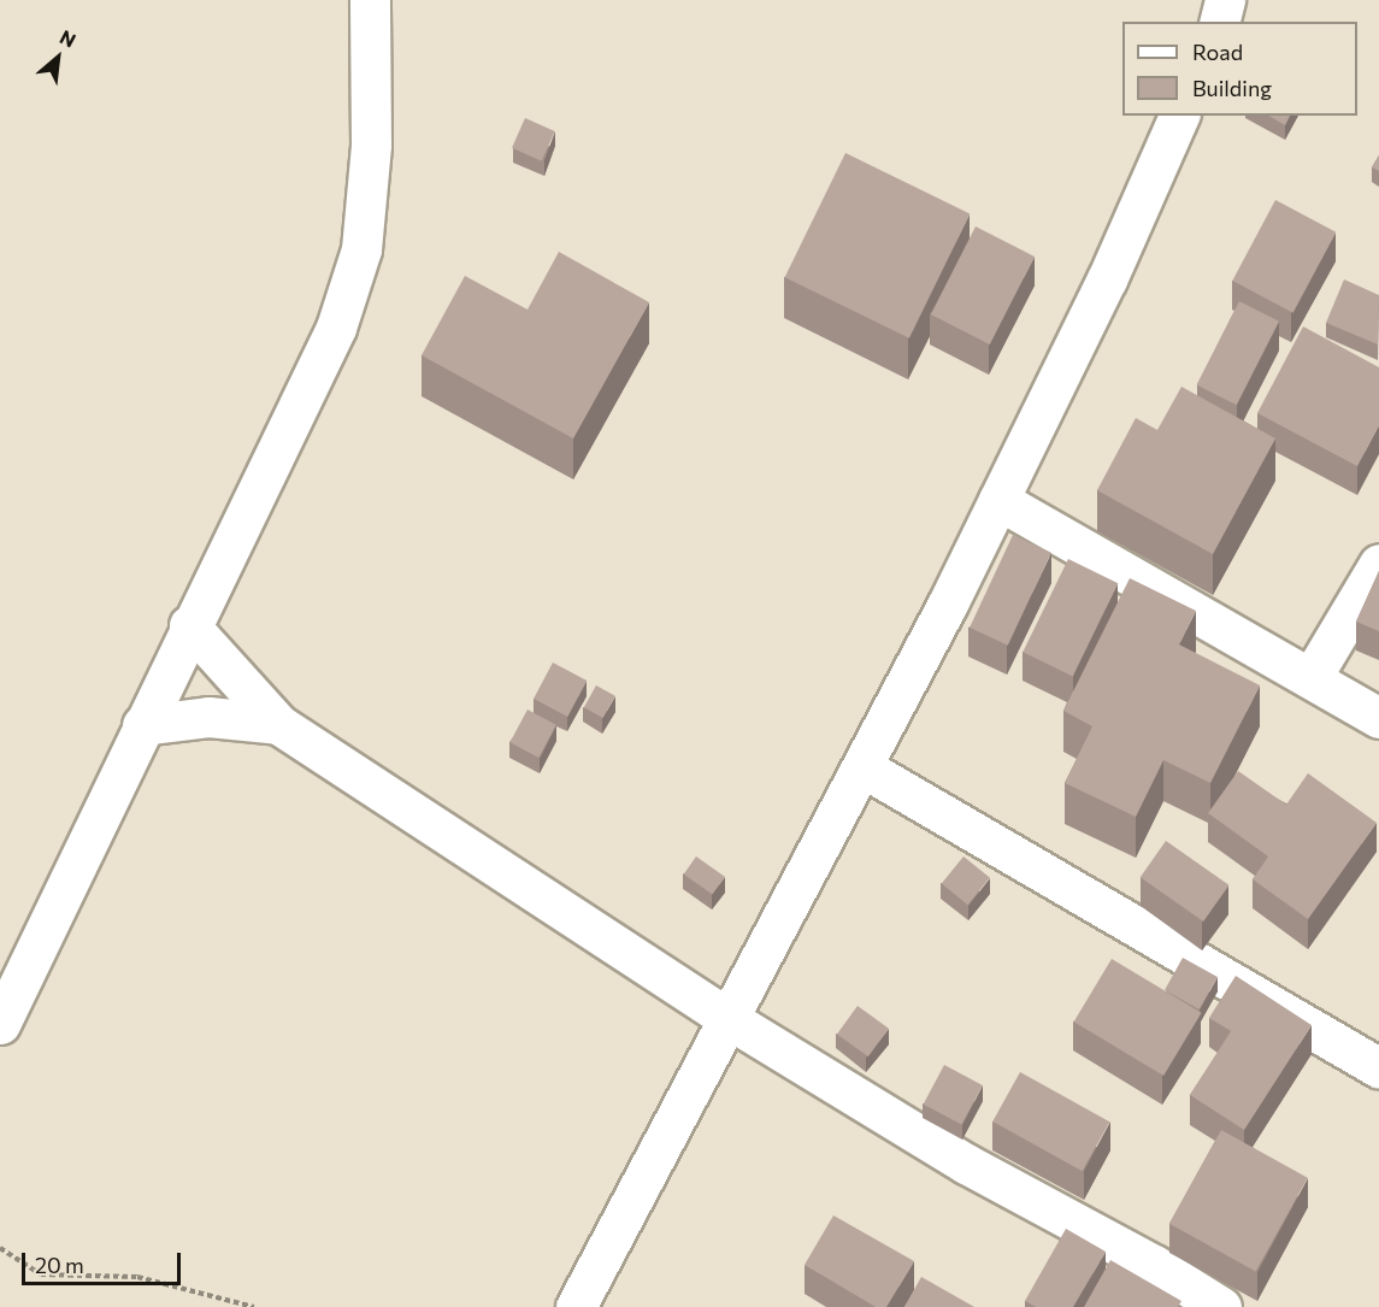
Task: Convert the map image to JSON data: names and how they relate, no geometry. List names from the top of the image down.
{
  "legend": ["Road", "Building"],
  "scale_bar": "20 m",
  "north": "top right"
}
